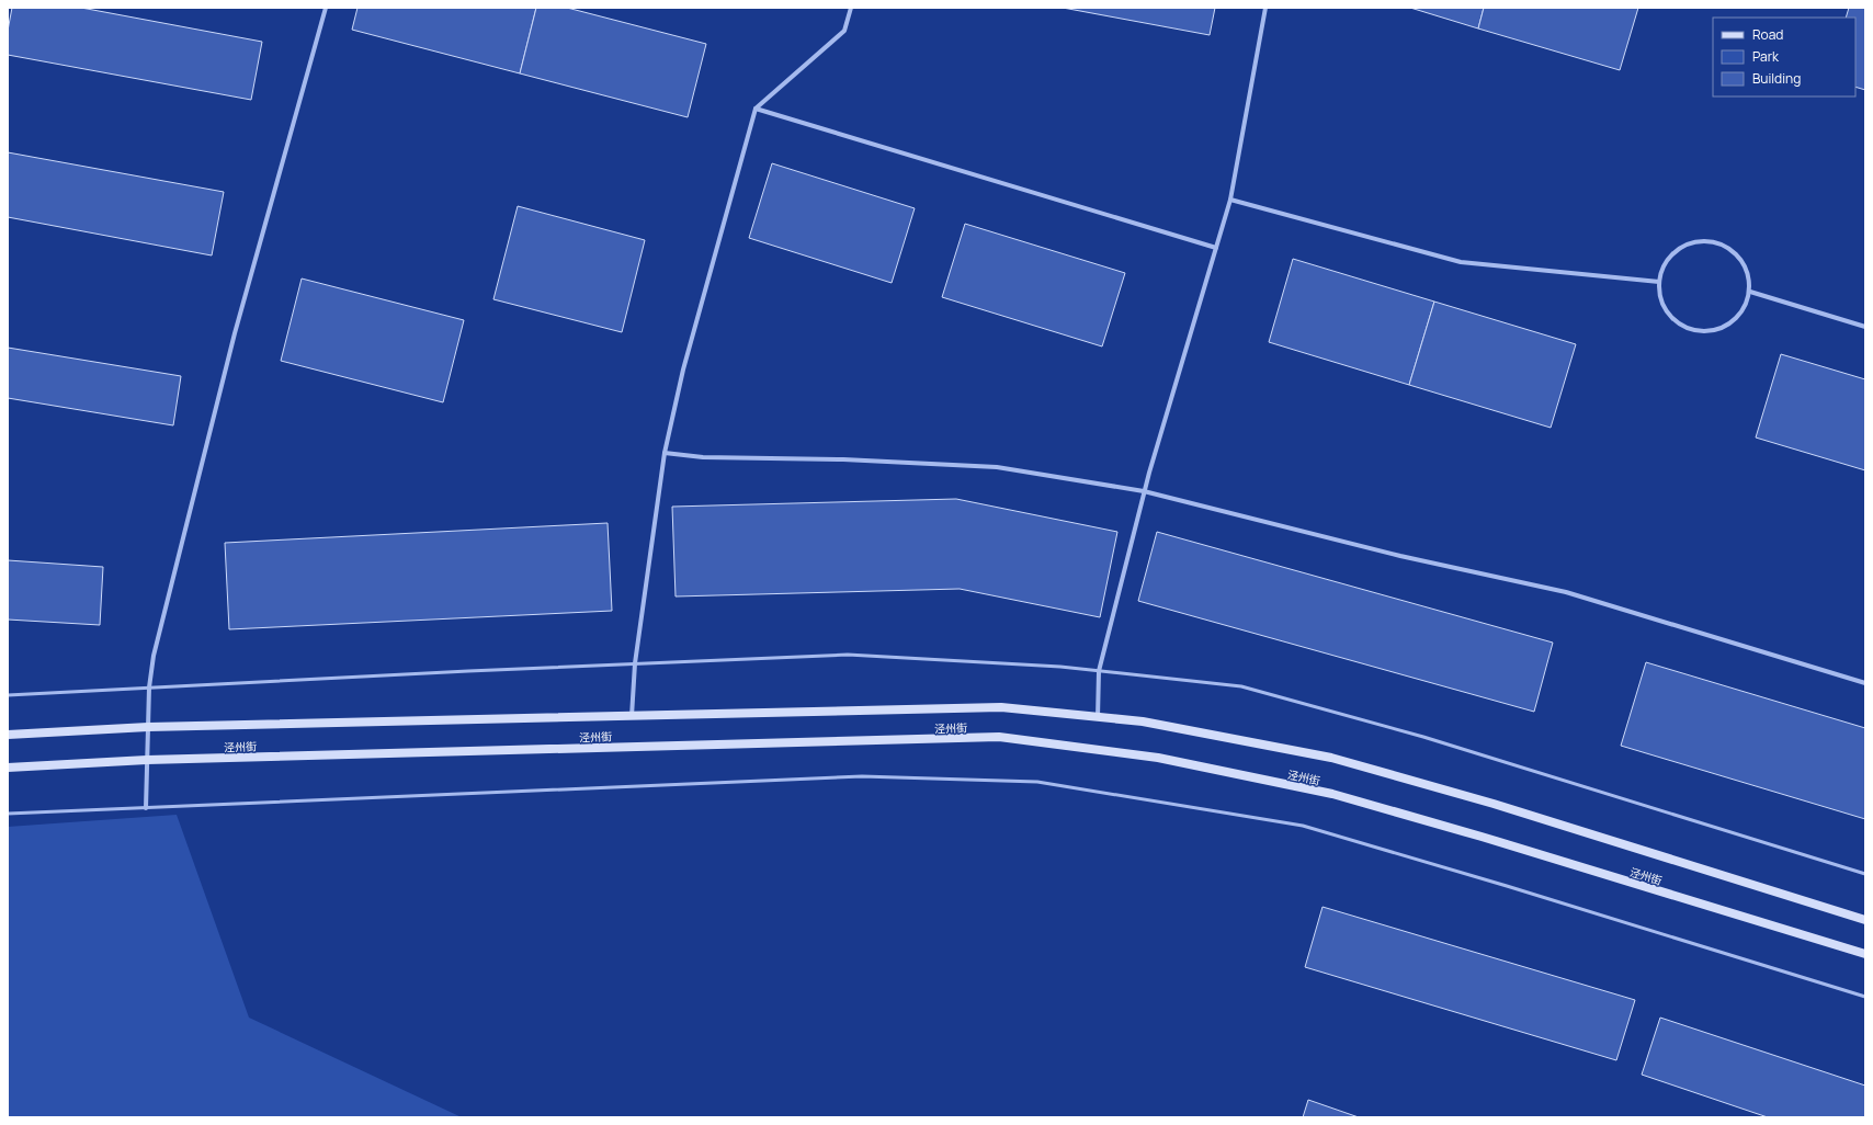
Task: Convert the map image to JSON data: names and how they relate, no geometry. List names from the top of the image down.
{
  "streets": {
    "main road": ["泾州街"]
  },
  "legend": ["Road", "Park", "Building"]
}
